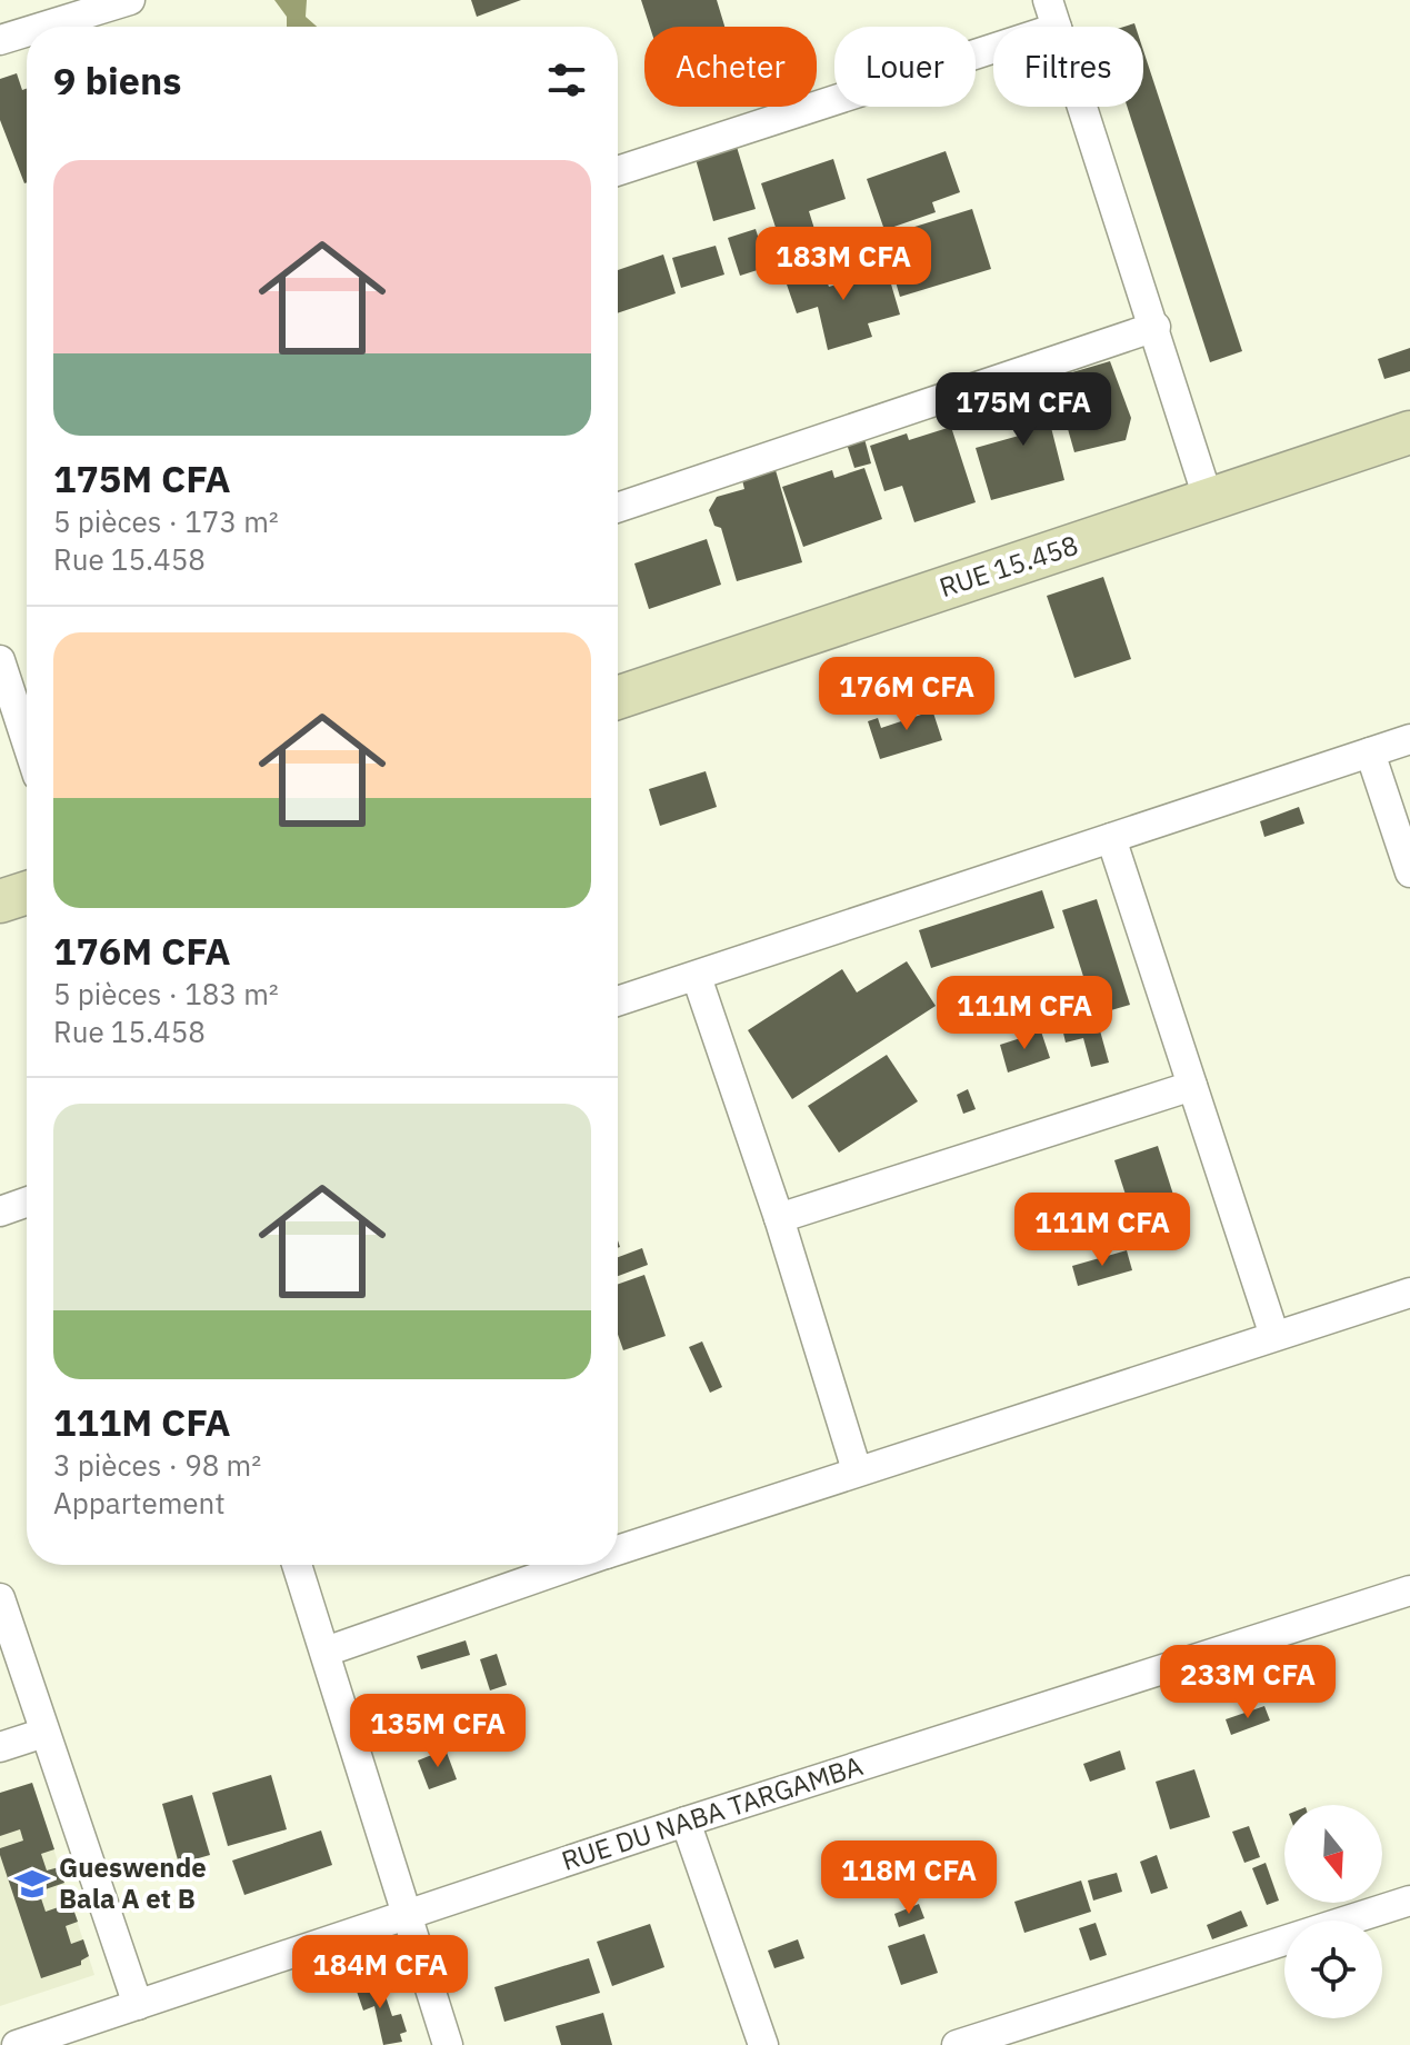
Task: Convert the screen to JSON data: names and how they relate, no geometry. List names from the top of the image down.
{
  "streets": {
    "main road": ["RUE 15.458"],
    "street": ["RUE DU NABA TARGAMBA"]
  },
  "places": {
    "school or university": ["Gueswende Bala A et B"]
  },
  "north": "bottom",
  "page": {
    "chip": ["Acheter", "Louer", "Filtres"],
    "heading": "9 biens",
    "list": [
      {
        "name": "175M CFA",
        "note": "5 pièces · 173 m² · Rue 15.458"
      },
      {
        "name": "176M CFA",
        "note": "5 pièces · 183 m² · Rue 15.458"
      },
      {
        "name": "111M CFA",
        "note": "3 pièces · 98 m² · Appartement"
      }
    ],
    "price": [
      "183M CFA",
      "175M CFA",
      "176M CFA",
      "111M CFA",
      "111M CFA",
      "233M CFA",
      "135M CFA",
      "118M CFA",
      "184M CFA"
    ]
  }
}
